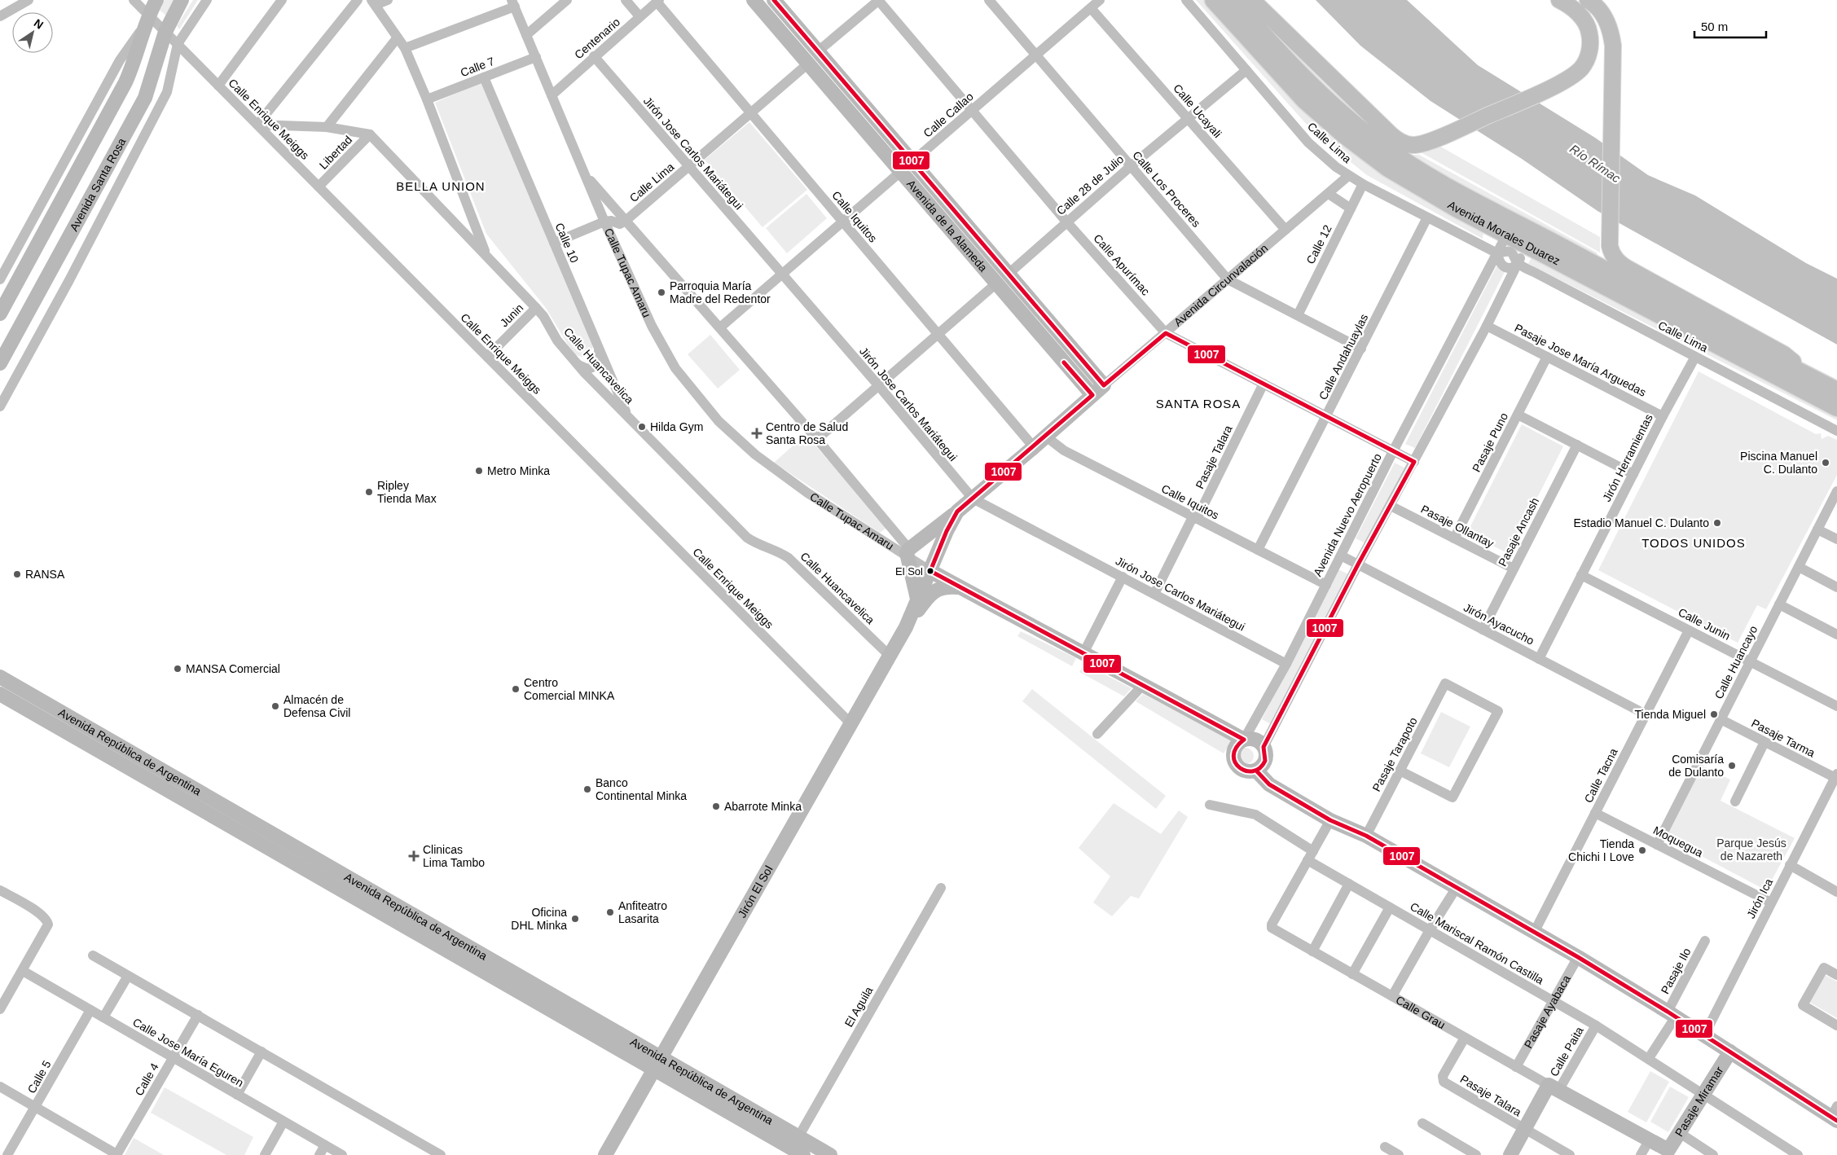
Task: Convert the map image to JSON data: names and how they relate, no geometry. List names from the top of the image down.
{
  "streets": {
    "highway": ["Avenida Morales Duarez"],
    "street": [
      "Centenario",
      "Calle 7",
      "Calle Ucayali",
      "Calle Callao",
      "Calle Enrique Meiggs",
      "Calle Lima",
      "Libertad",
      "Jirón Jose Carlos Mariátegui",
      "Avenida Santa Rosa",
      "Calle 28 de Julio",
      "Calle Los Proceres",
      "Calle Iquitos",
      "Avenida de la Alameda",
      "Calle 10",
      "Calle 12",
      "Calle Apurímac",
      "Calle Tupac Amaru",
      "Avenida Circunvalación",
      "Junin",
      "Calle Andahuaylas",
      "Pasaje Jose María Arguedas",
      "Calle Huancavelica",
      "Pasaje Puno",
      "Pasaje Talara",
      "Jirón Herramientas",
      "Avenida Nuevo Aeropuerto",
      "Pasaje Ollantay",
      "Pasaje Ancash",
      "Jirón Ayacucho",
      "Calle Junin",
      "Calle Huancayo",
      "Pasaje Tarma",
      "Avenida República de Argentina",
      "Pasaje Tarapoto",
      "Calle Tacna",
      "Moquegua",
      "Jirón El Sol",
      "Jirón Ica",
      "Calle Mariscal Ramón Castilla",
      "Pasaje Ilo",
      "El Aguila",
      "Calle Grau",
      "Pasaje Ayabaca",
      "Calle Paita",
      "Calle Jose María Eguren",
      "Calle 5",
      "Calle 4",
      "Pasaje Miramar"
    ]
  },
  "crossings": [
    ["Centenario", "Jirón Jose Carlos Mariátegui"],
    ["Centenario", "Calle Iquitos"],
    ["Centenario", "Calle Tupac Amaru"],
    ["Calle 7", "Calle 10"],
    ["Calle 7", "Calle Tupac Amaru"],
    ["Calle Ucayali", "Calle Callao"],
    ["Calle Ucayali", "Calle 28 de Julio"],
    ["Calle Ucayali", "Avenida Circunvalación"],
    ["Calle Callao", "Jirón Jose Carlos Mariátegui"],
    ["Calle Callao", "Calle Los Proceres"],
    ["Calle Callao", "Calle Iquitos"],
    ["Calle Callao", "Avenida de la Alameda"],
    ["Calle Callao", "Calle Apurímac"],
    ["Calle Callao", "Calle Tupac Amaru"],
    ["Calle Enrique Meiggs", "Libertad"],
    ["Calle Enrique Meiggs", "Avenida Santa Rosa"],
    ["Calle Enrique Meiggs", "Junin"],
    ["Calle Enrique Meiggs", "Jirón El Sol"],
    ["Calle Lima", "Jirón Jose Carlos Mariátegui"],
    ["Calle Lima", "Calle 28 de Julio"],
    ["Calle Lima", "Calle Iquitos"],
    ["Calle Lima", "Avenida de la Alameda"],
    ["Calle Lima", "Calle 12"],
    ["Calle Lima", "Calle Tupac Amaru"],
    ["Calle Lima", "Avenida Circunvalación"],
    ["Calle Lima", "Calle Andahuaylas"],
    ["Calle Lima", "Jirón Herramientas"],
    ["Calle Lima", "Avenida Nuevo Aeropuerto"],
    ["Libertad", "Calle Huancavelica"],
    ["Jirón Jose Carlos Mariátegui", "Avenida Circunvalación"],
    ["Jirón Jose Carlos Mariátegui", "Pasaje Talara"],
    ["Jirón Jose Carlos Mariátegui", "Avenida Nuevo Aeropuerto"],
    ["Calle 28 de Julio", "Calle Los Proceres"],
    ["Calle 28 de Julio", "Avenida de la Alameda"],
    ["Calle 28 de Julio", "Calle Apurímac"],
    ["Calle Los Proceres", "Calle 12"],
    ["Calle Los Proceres", "Avenida Circunvalación"],
    ["Calle Los Proceres", "Calle Andahuaylas"],
    ["Calle Iquitos", "Avenida Circunvalación"],
    ["Calle Iquitos", "Calle Andahuaylas"],
    ["Calle Iquitos", "Pasaje Talara"],
    ["Calle Iquitos", "Avenida Nuevo Aeropuerto"],
    ["Avenida de la Alameda", "Avenida Circunvalación"],
    ["Avenida Morales Duarez", "Avenida Nuevo Aeropuerto"],
    ["Calle 10", "Calle Huancavelica"],
    ["Calle Apurímac", "Avenida Circunvalación"],
    ["Calle Apurímac", "Calle Andahuaylas"],
    ["Calle Apurímac", "Pasaje Talara"],
    ["Calle Apurímac", "Avenida Nuevo Aeropuerto"],
    ["Calle Tupac Amaru", "Avenida Circunvalación"],
    ["Calle Tupac Amaru", "Avenida Nuevo Aeropuerto"],
    ["Calle Tupac Amaru", "Jirón El Sol"],
    ["Avenida Circunvalación", "Jirón El Sol"],
    ["Junin", "Calle Huancavelica"],
    ["Pasaje Jose María Arguedas", "Pasaje Puno"],
    ["Pasaje Jose María Arguedas", "Jirón Herramientas"],
    ["Calle Huancavelica", "Jirón El Sol"],
    ["Pasaje Puno", "Pasaje Ollantay"],
    ["Pasaje Talara", "Calle Grau"],
    ["Jirón Herramientas", "Jirón Ayacucho"],
    ["Jirón Herramientas", "Calle Junin"],
    ["Avenida Nuevo Aeropuerto", "Jirón Ayacucho"],
    ["Pasaje Ollantay", "Pasaje Ancash"],
    ["Pasaje Ancash", "Jirón Ayacucho"],
    ["Jirón Ayacucho", "Calle Tacna"],
    ["Calle Junin", "Calle Huancayo"],
    ["Calle Junin", "Calle Tacna"],
    ["Calle Huancayo", "Pasaje Tarma"],
    ["Calle Huancayo", "Moquegua"],
    ["Pasaje Tarma", "Jirón Ica"],
    ["Avenida República de Argentina", "Jirón El Sol"],
    ["Avenida República de Argentina", "El Aguila"],
    ["Calle Tacna", "Moquegua"],
    ["Moquegua", "Jirón Ica"],
    ["Calle Mariscal Ramón Castilla", "Pasaje Ilo"],
    ["Calle Mariscal Ramón Castilla", "Calle Grau"],
    ["Calle Mariscal Ramón Castilla", "Pasaje Ayabaca"],
    ["Calle Mariscal Ramón Castilla", "Calle Paita"],
    ["Calle Mariscal Ramón Castilla", "Pasaje Miramar"],
    ["Calle Grau", "Pasaje Ayabaca"],
    ["Calle Grau", "Calle Paita"],
    ["Calle Grau", "Pasaje Miramar"],
    ["Calle Jose María Eguren", "Calle 5"],
    ["Calle Jose María Eguren", "Calle 4"]
  ],
  "districts": ["BELLA UNION", "SANTA ROSA", "TODOS UNIDOS"],
  "water": ["Río Rímac"],
  "parks": ["Parque Jesús de Nazareth"],
  "places": {
    "other": [
      "Parroquia María Madre del Redentor",
      "Hilda Gym",
      "Piscina Manuel C. Dulanto",
      "Metro Minka",
      "Ripley Tienda Max",
      "Estadio Manuel C. Dulanto",
      "El Sol",
      "RANSA",
      "MANSA Comercial",
      "Centro Comercial MINKA",
      "Almacén de Defensa Civil",
      "Tienda Miguel",
      "Comisaría de Dulanto",
      "Banco Continental Minka",
      "Abarrote Minka",
      "Tienda Chichi I Love",
      "Anfiteatro Lasarita",
      "Oficina DHL Minka"
    ],
    "health": ["Centro de Salud Santa Rosa", "Clinicas Lima Tambo"]
  },
  "lines": ["transit line 1007"],
  "scale_bar": "50 m",
  "north": "top right"
}
